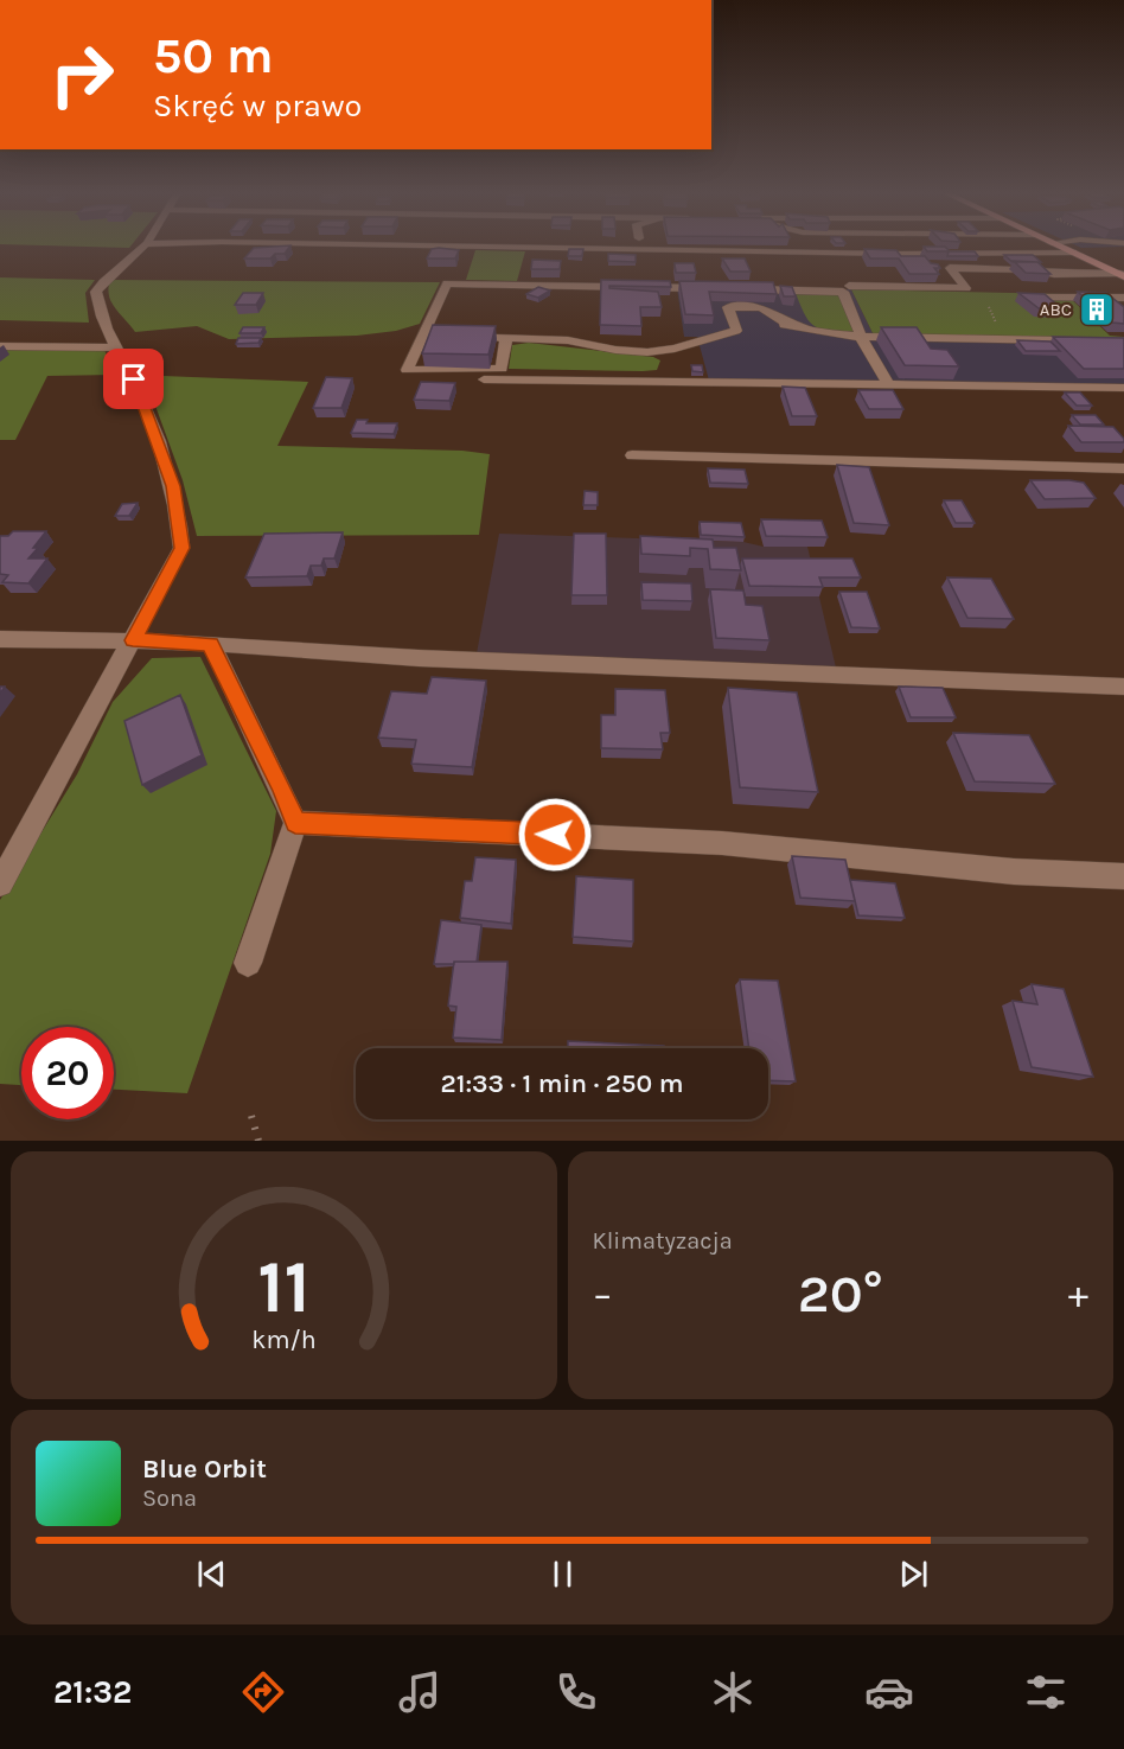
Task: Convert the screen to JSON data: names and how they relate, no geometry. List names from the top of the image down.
{
  "places": {
    "building": ["ABC"]
  },
  "page": {
    "turn": ["50 m", "Skręć w prawo"],
    "limit": "20",
    "trip": "21:33 · 1 min · 250 m",
    "tile": "Klimatyzacja",
    "heat": ["−", "20°", "+"],
    "song": ["Blue Orbit", "Sona"],
    "tabs": "21:32",
    "gauge": ["11", "km/h"]
  }
}
